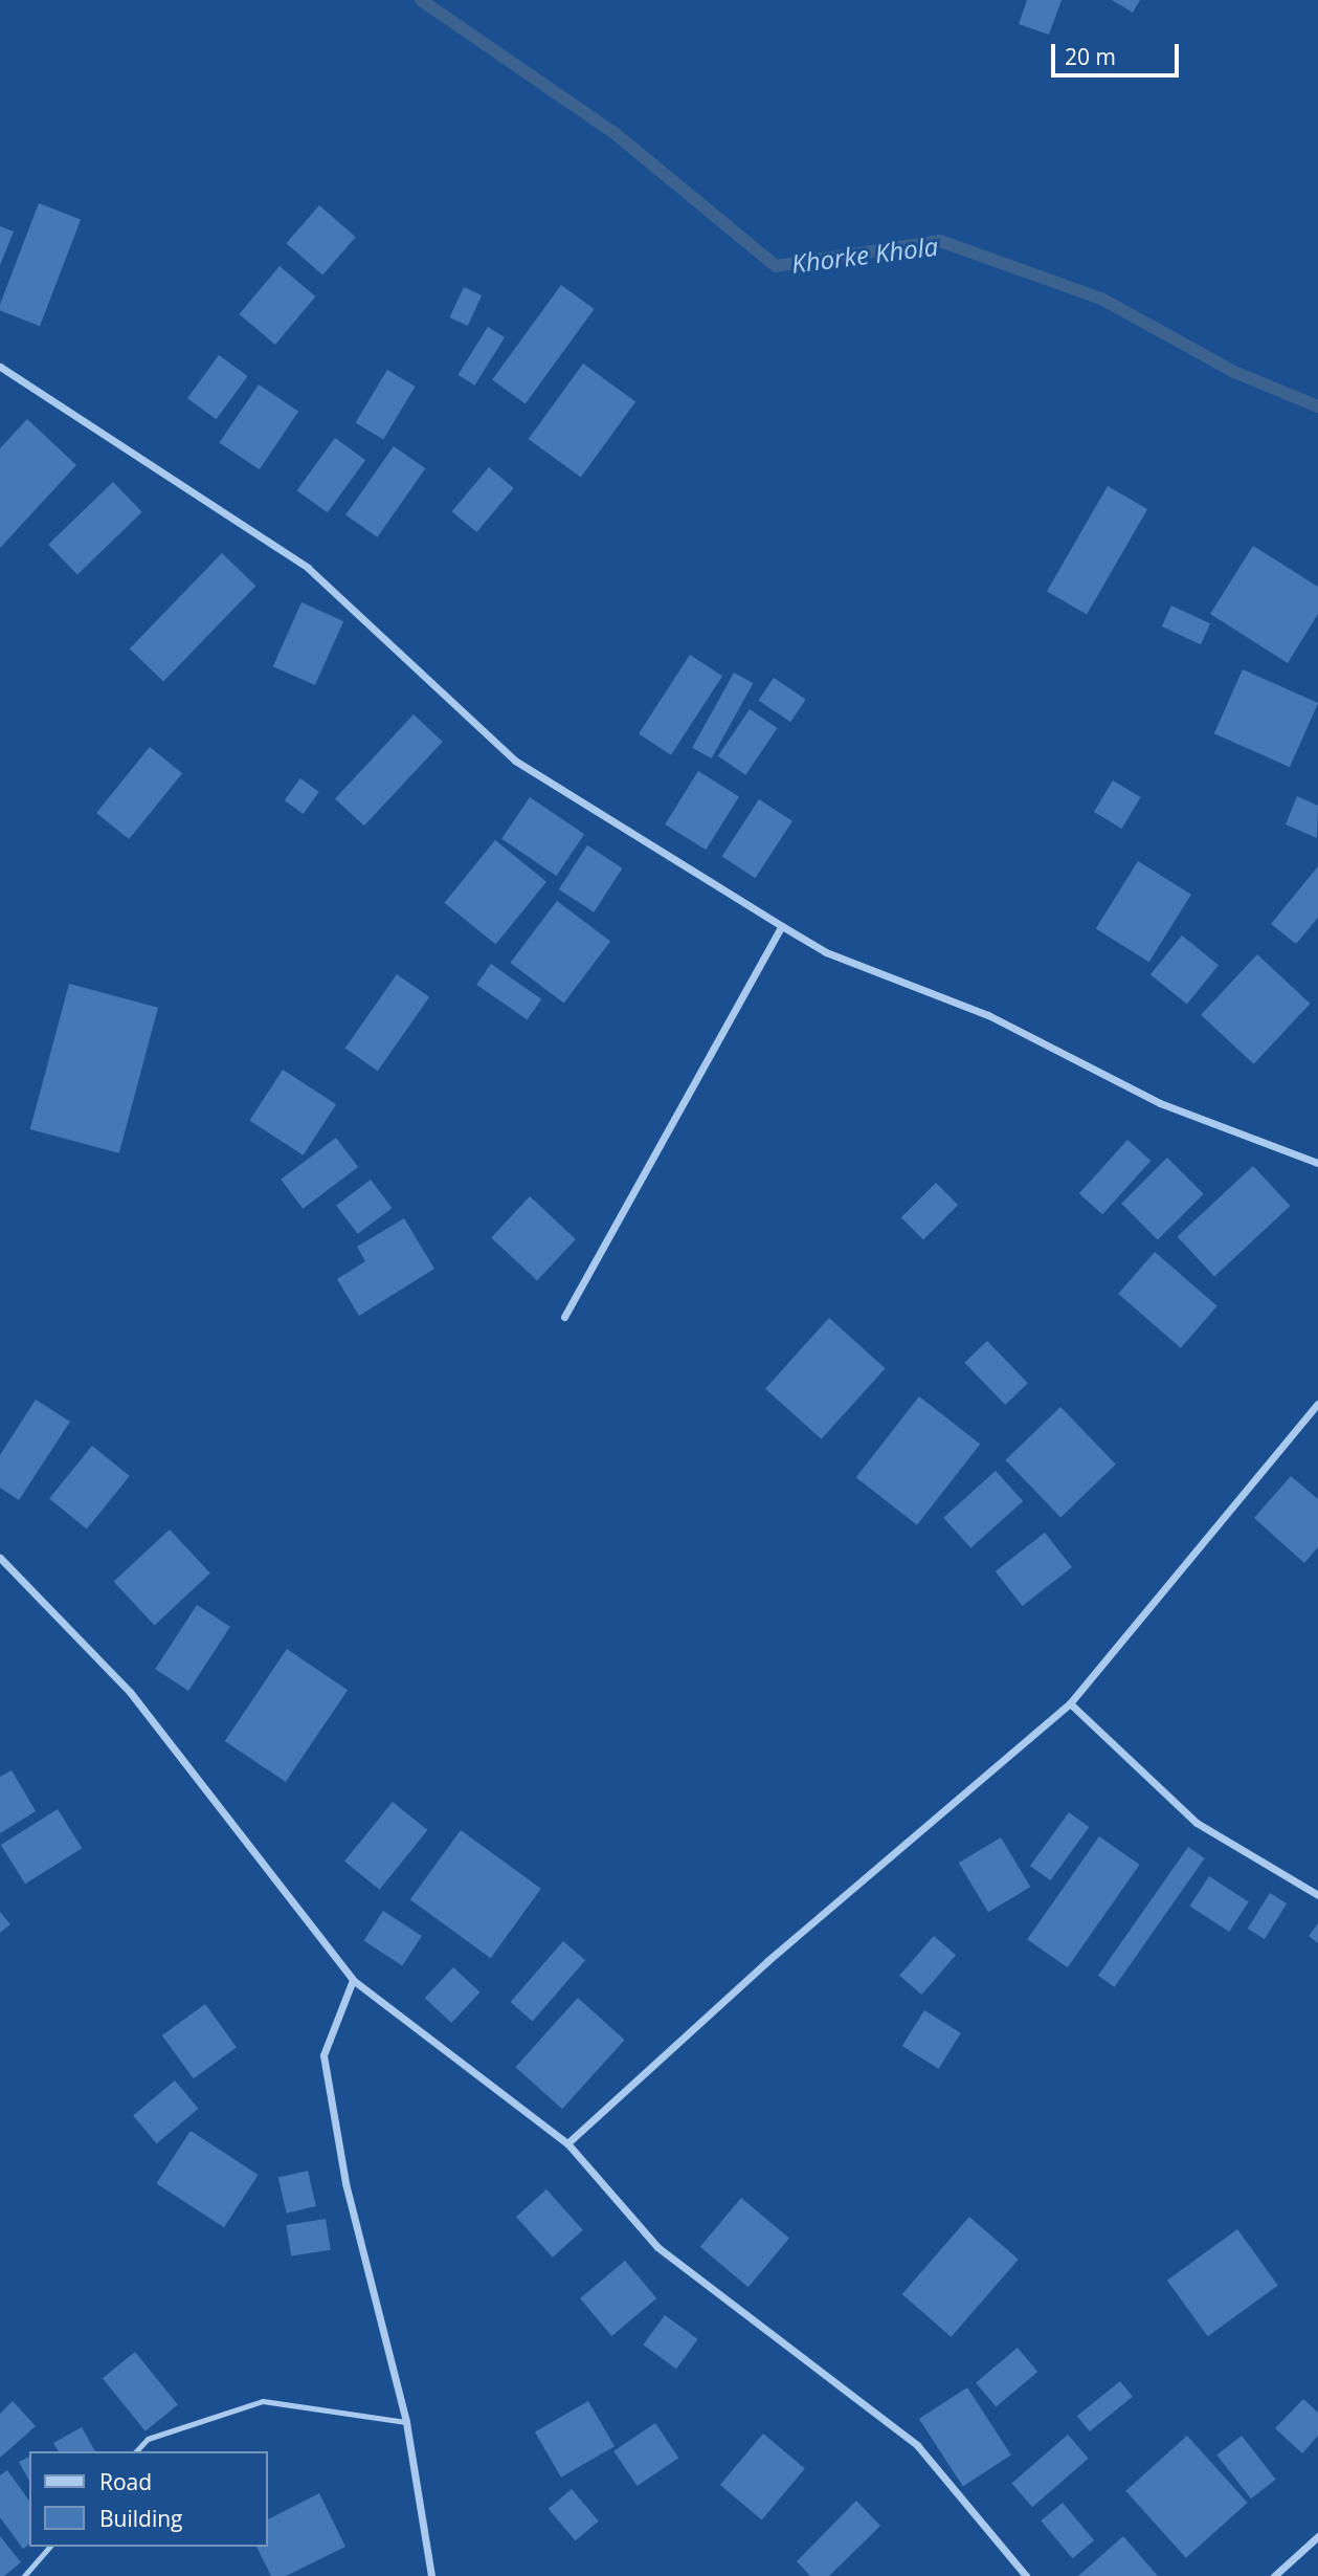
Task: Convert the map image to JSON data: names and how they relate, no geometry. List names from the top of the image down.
{
  "water": ["Khorke Khola"],
  "legend": ["Road", "Building"],
  "scale_bar": "20 m"
}
